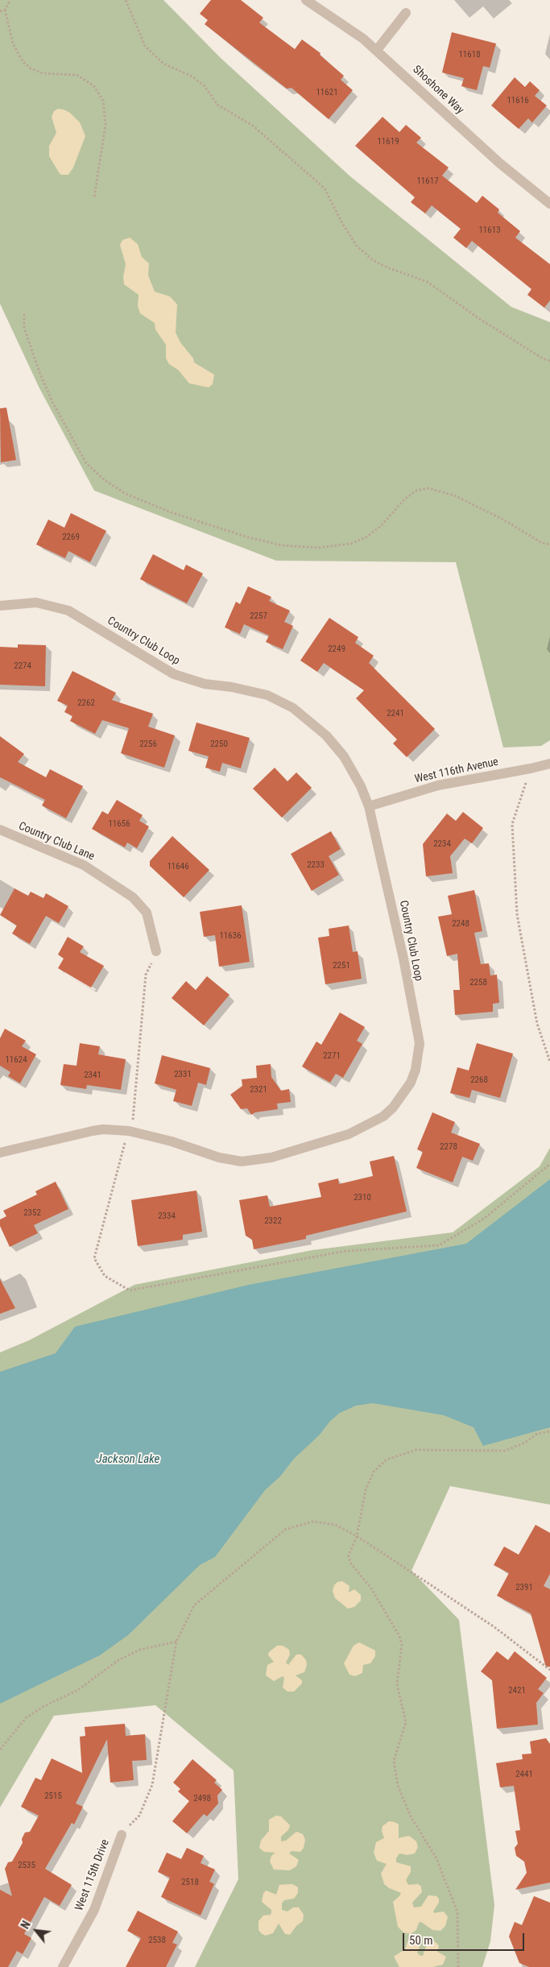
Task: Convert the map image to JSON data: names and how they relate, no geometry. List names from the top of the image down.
{
  "streets": {
    "street": [
      "Shoshone Way",
      "Country Club Loop",
      "West 116th Avenue",
      "Country Club Lane",
      "West 115th Drive"
    ]
  },
  "crossings": [
    ["Country Club Loop", "West 116th Avenue"]
  ],
  "water": ["Jackson Lake"],
  "house_numbers": [
    "11618",
    "11621",
    "11616",
    "11619",
    "11617",
    "11613",
    "2269",
    "2257",
    "2249",
    "2274",
    "2262",
    "2241",
    "2256",
    "2250",
    "11656",
    "2234",
    "2233",
    "11646",
    "2248",
    "11636",
    "2251",
    "2258",
    "2271",
    "11624",
    "2331",
    "2341",
    "2268",
    "2321",
    "2278",
    "2310",
    "2352",
    "2334",
    "2322",
    "2391",
    "2421",
    "2441",
    "2515",
    "2498",
    "2535",
    "2518",
    "2538"
  ],
  "scale_bar": "50 m",
  "north": "top left"
}
